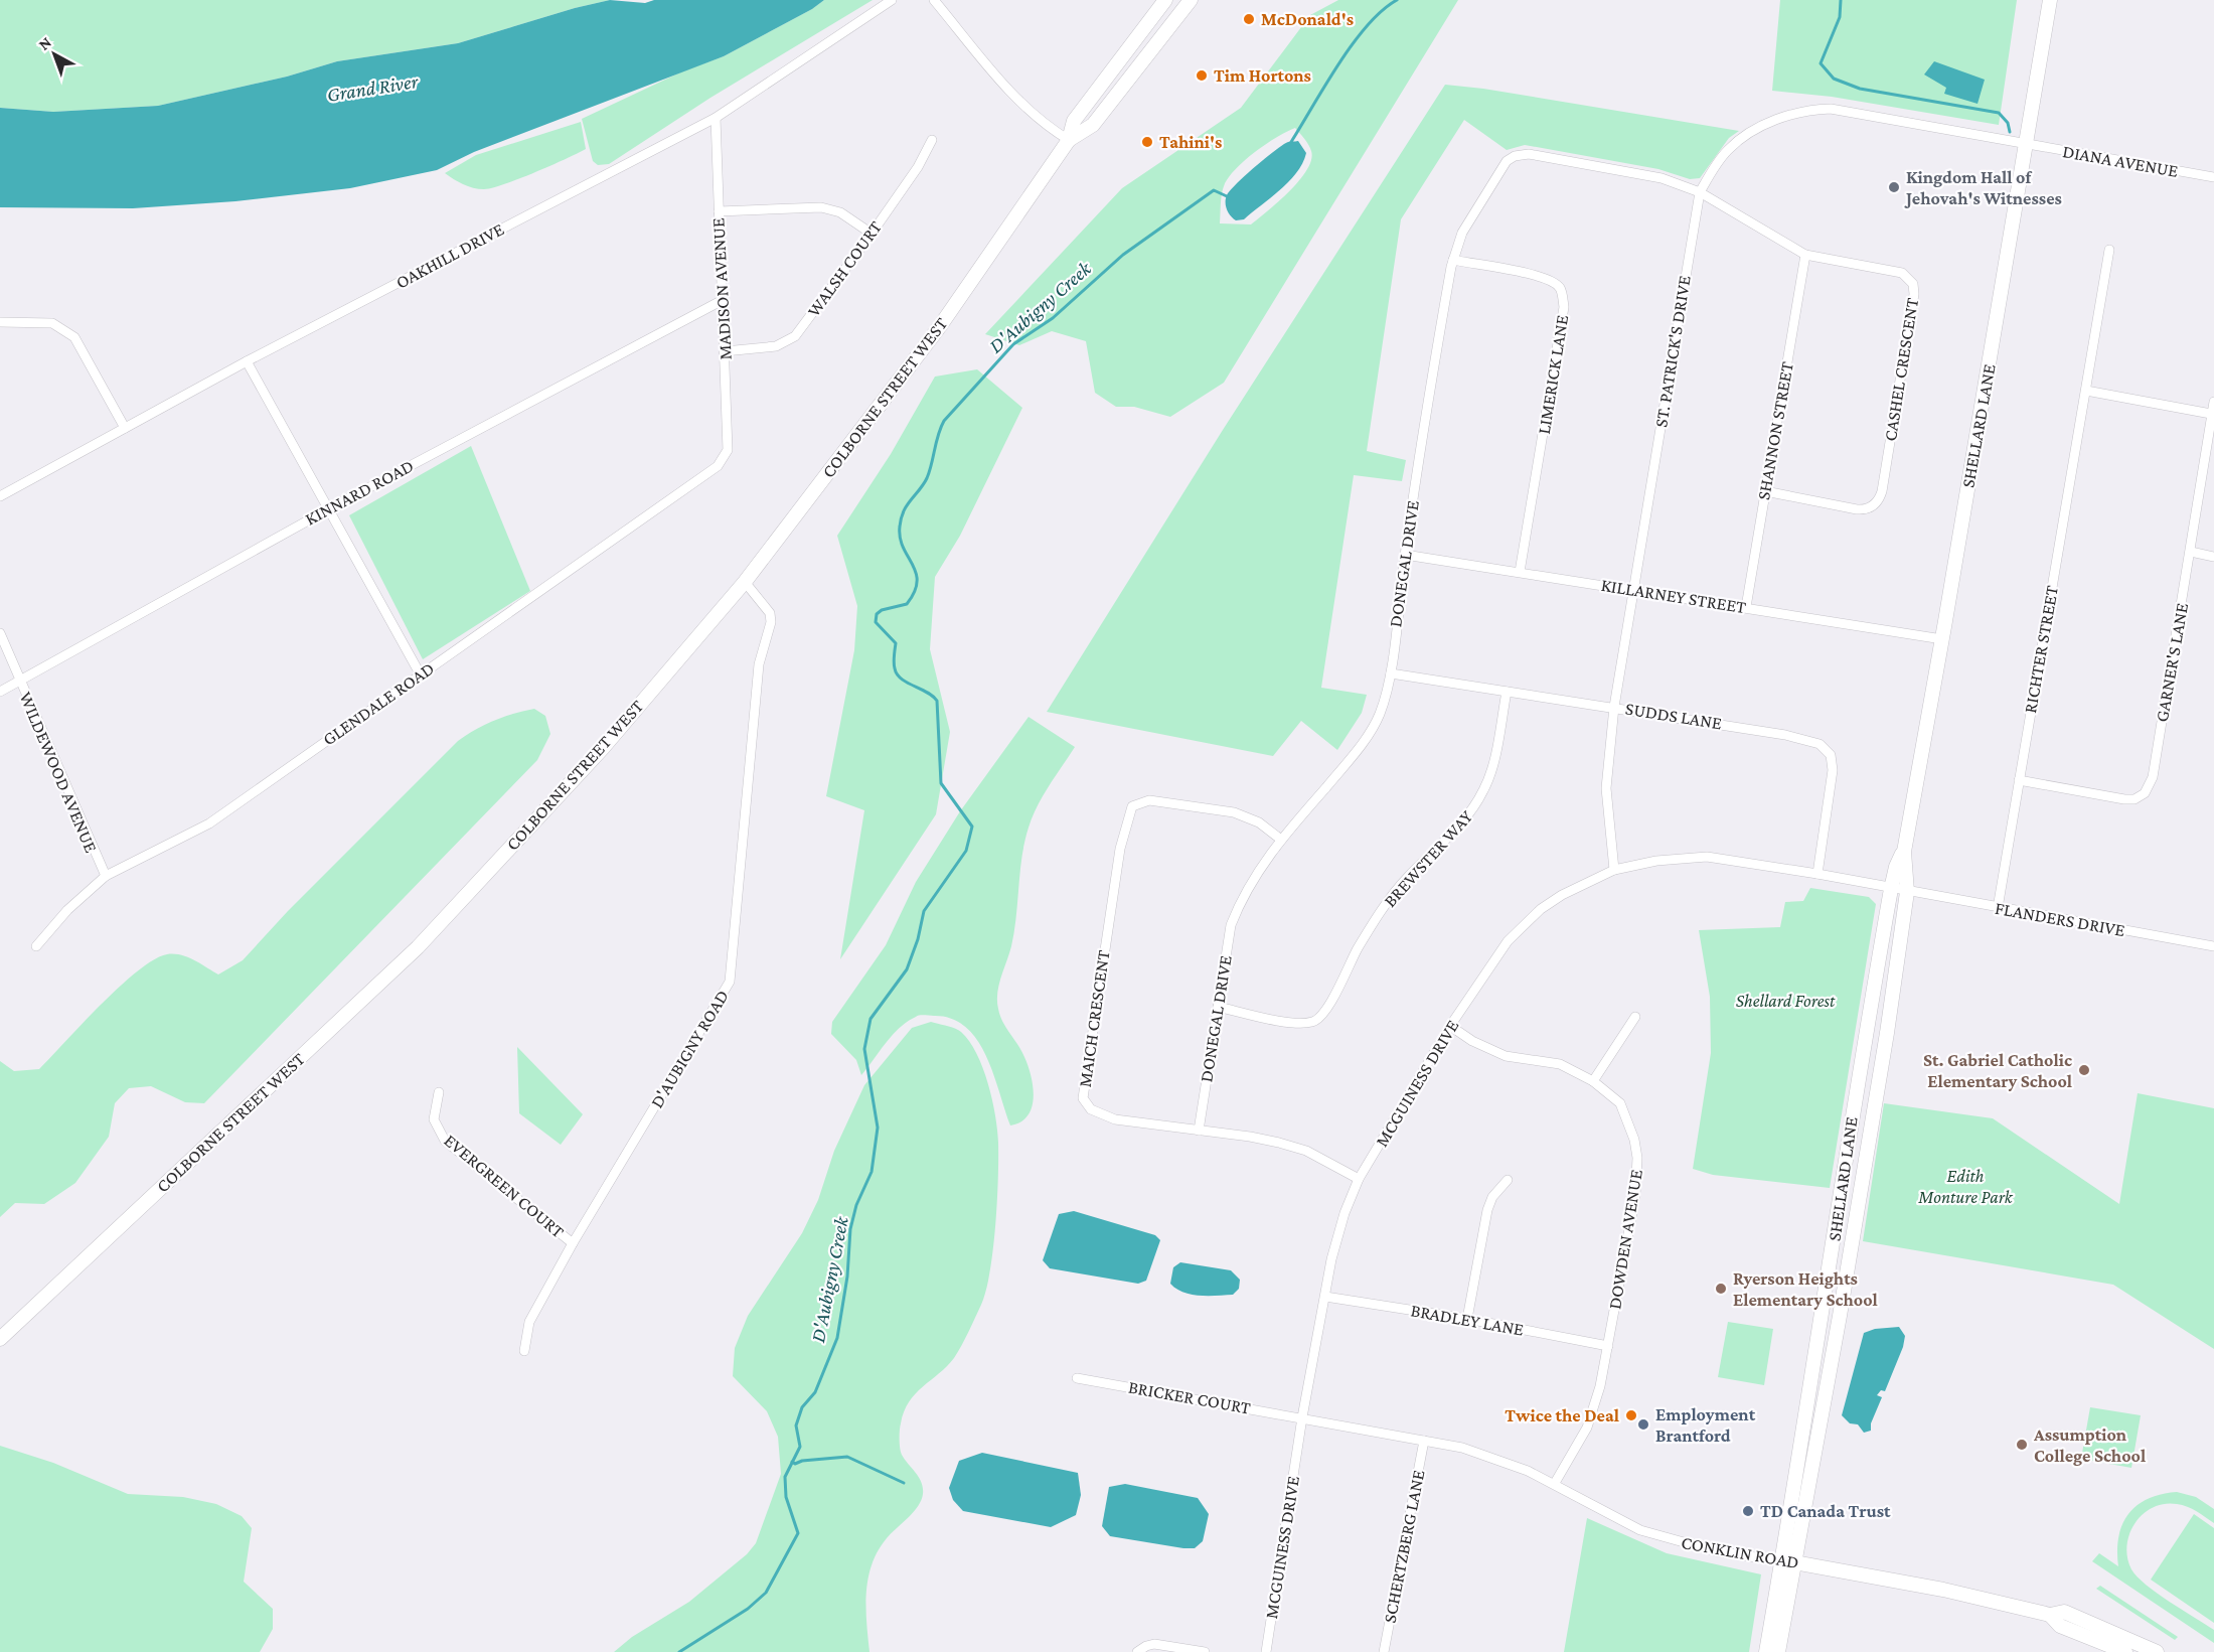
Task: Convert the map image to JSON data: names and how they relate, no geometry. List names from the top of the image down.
{
  "streets": {
    "main road": ["COLBORNE STREET WEST", "SHELLARD LANE", "CONKLIN ROAD"],
    "street": [
      "DIANA AVENUE",
      "OAKHILL DRIVE",
      "WALSH COURT",
      "MADISON AVENUE",
      "ST. PATRICK'S DRIVE",
      "CASHEL CRESCENT",
      "LIMERICK LANE",
      "SHANNON STREET",
      "KINNARD ROAD",
      "DONEGAL DRIVE",
      "KILLARNEY STREET",
      "RICHTER STREET",
      "GARNER'S LANE",
      "GLENDALE ROAD",
      "SUDDS LANE",
      "WILDEWOOD AVENUE",
      "BREWSTER WAY",
      "FLANDERS DRIVE",
      "MAICH CRESCENT",
      "D'AUBIGNY ROAD",
      "MCGUINESS DRIVE",
      "EVERGREEN COURT",
      "DOWDEN AVENUE",
      "BRADLEY LANE",
      "BRICKER COURT",
      "SCHERTZBERG LANE"
    ]
  },
  "crossings": [
    ["DIANA AVENUE", "ST. PATRICK'S DRIVE"],
    ["DIANA AVENUE", "SHELLARD LANE"],
    ["OAKHILL DRIVE", "MADISON AVENUE"],
    ["WALSH COURT", "MADISON AVENUE"],
    ["MADISON AVENUE", "KINNARD ROAD"],
    ["MADISON AVENUE", "GLENDALE ROAD"],
    ["ST. PATRICK'S DRIVE", "CASHEL CRESCENT"],
    ["ST. PATRICK'S DRIVE", "SHELLARD LANE"],
    ["ST. PATRICK'S DRIVE", "DONEGAL DRIVE"],
    ["ST. PATRICK'S DRIVE", "KILLARNEY STREET"],
    ["ST. PATRICK'S DRIVE", "SUDDS LANE"],
    ["ST. PATRICK'S DRIVE", "MCGUINESS DRIVE"],
    ["CASHEL CRESCENT", "SHANNON STREET"],
    ["CASHEL CRESCENT", "DONEGAL DRIVE"],
    ["LIMERICK LANE", "DONEGAL DRIVE"],
    ["LIMERICK LANE", "KILLARNEY STREET"],
    ["COLBORNE STREET WEST", "D'AUBIGNY ROAD"],
    ["SHELLARD LANE", "KILLARNEY STREET"],
    ["SHELLARD LANE", "FLANDERS DRIVE"],
    ["SHELLARD LANE", "MCGUINESS DRIVE"],
    ["SHELLARD LANE", "CONKLIN ROAD"],
    ["SHANNON STREET", "KILLARNEY STREET"],
    ["KINNARD ROAD", "WILDEWOOD AVENUE"],
    ["DONEGAL DRIVE", "KILLARNEY STREET"],
    ["DONEGAL DRIVE", "SUDDS LANE"],
    ["DONEGAL DRIVE", "BREWSTER WAY"],
    ["DONEGAL DRIVE", "MAICH CRESCENT"],
    ["RICHTER STREET", "GARNER'S LANE"],
    ["RICHTER STREET", "FLANDERS DRIVE"],
    ["GLENDALE ROAD", "WILDEWOOD AVENUE"],
    ["SUDDS LANE", "BREWSTER WAY"],
    ["SUDDS LANE", "MCGUINESS DRIVE"],
    ["FLANDERS DRIVE", "MCGUINESS DRIVE"],
    ["MAICH CRESCENT", "MCGUINESS DRIVE"],
    ["D'AUBIGNY ROAD", "EVERGREEN COURT"],
    ["MCGUINESS DRIVE", "DOWDEN AVENUE"],
    ["MCGUINESS DRIVE", "BRADLEY LANE"],
    ["MCGUINESS DRIVE", "BRICKER COURT"],
    ["MCGUINESS DRIVE", "CONKLIN ROAD"],
    ["DOWDEN AVENUE", "BRADLEY LANE"],
    ["DOWDEN AVENUE", "CONKLIN ROAD"],
    ["BRICKER COURT", "CONKLIN ROAD"],
    ["SCHERTZBERG LANE", "CONKLIN ROAD"]
  ],
  "water": ["Grand River", "D'Aubigny Creek"],
  "parks": ["Shellard Forest", "Edith Monture Park"],
  "places": [
    "McDonald's",
    "Tim Hortons",
    "Tahini's",
    "Kingdom Hall of Jehovah's Witnesses",
    "St. Gabriel Catholic Elementary School",
    "Ryerson Heights Elementary School",
    "Twice the Deal",
    "Employment Brantford",
    "Assumption College School",
    "TD Canada Trust"
  ],
  "north": "top left"
}
